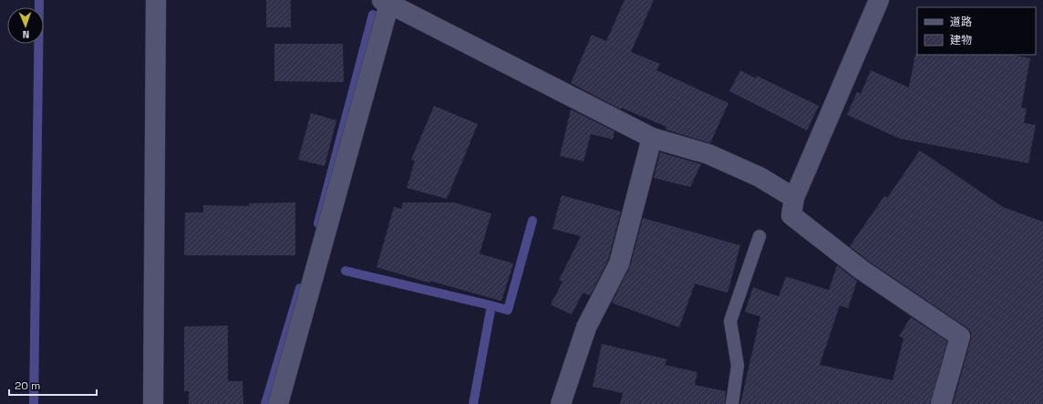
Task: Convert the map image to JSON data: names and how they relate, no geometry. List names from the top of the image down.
{
  "legend": ["道路", "建物"],
  "scale_bar": "20 m",
  "north": "bottom"
}
